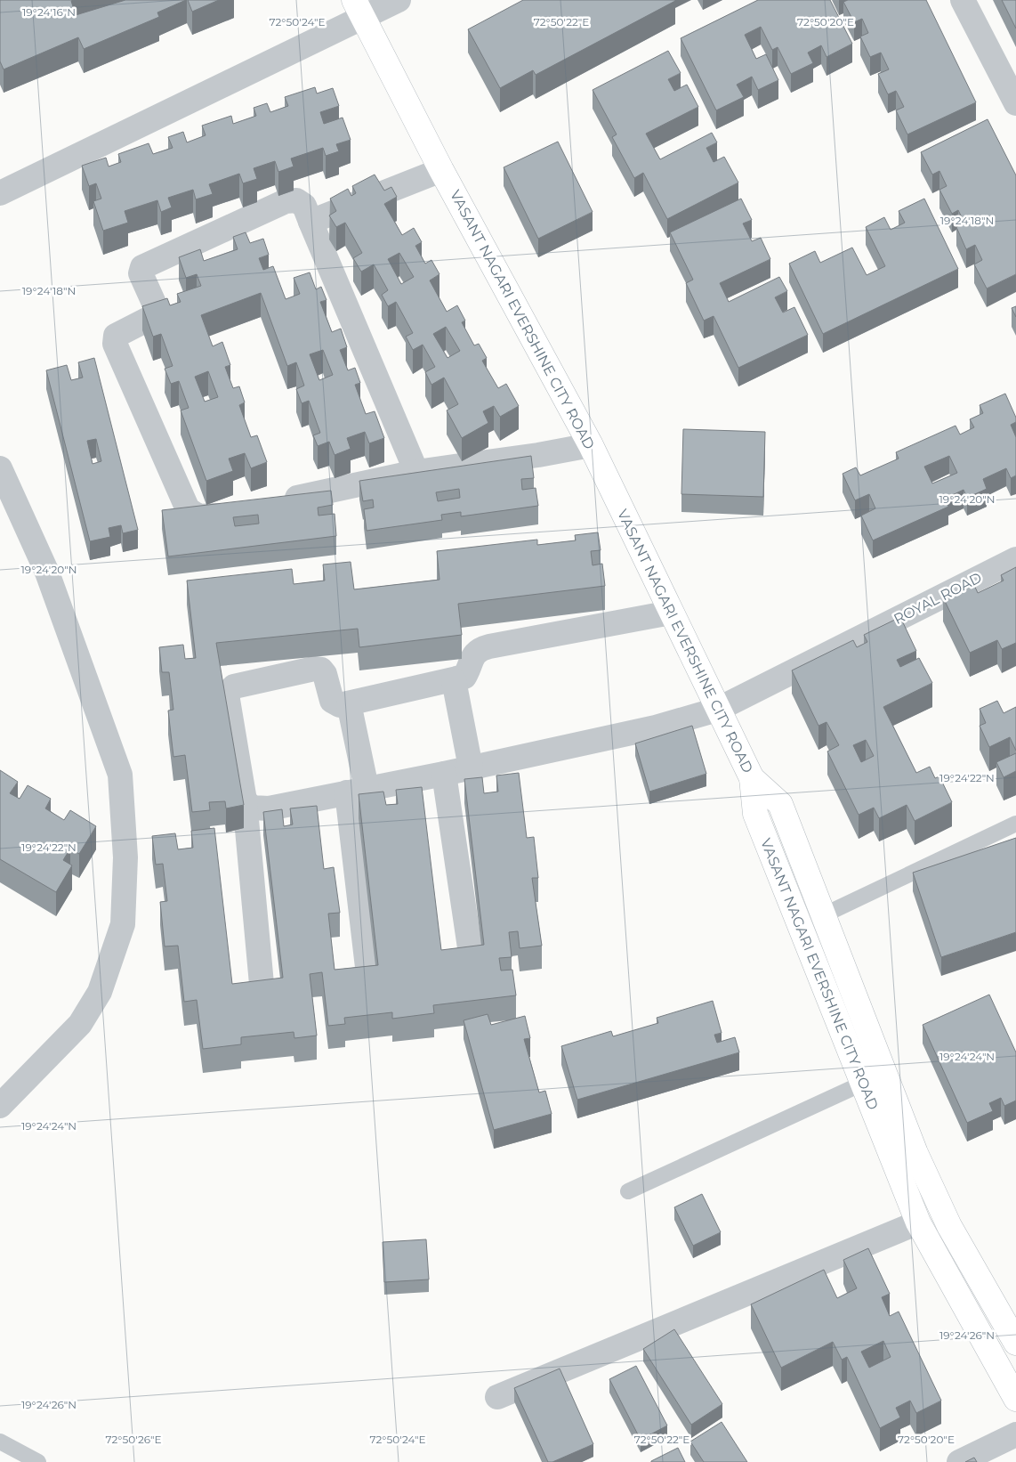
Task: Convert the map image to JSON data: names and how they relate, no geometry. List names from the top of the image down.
{
  "streets": {
    "street": ["VASANT NAGARI EVERSHINE CITY ROAD", "ROYAL ROAD"]
  },
  "crossings": [
    ["VASANT NAGARI EVERSHINE CITY ROAD", "ROYAL ROAD"]
  ],
  "coordinates": [
    "19°24'16\"N",
    "72°50'24\"E",
    "72°50'22\"E",
    "72°50'20\"E",
    "19°24'18\"N",
    "19°24'20\"N",
    "19°24'22\"N",
    "19°24'24\"N",
    "19°24'26\"N",
    "72°50'26\"E"
  ]
}
